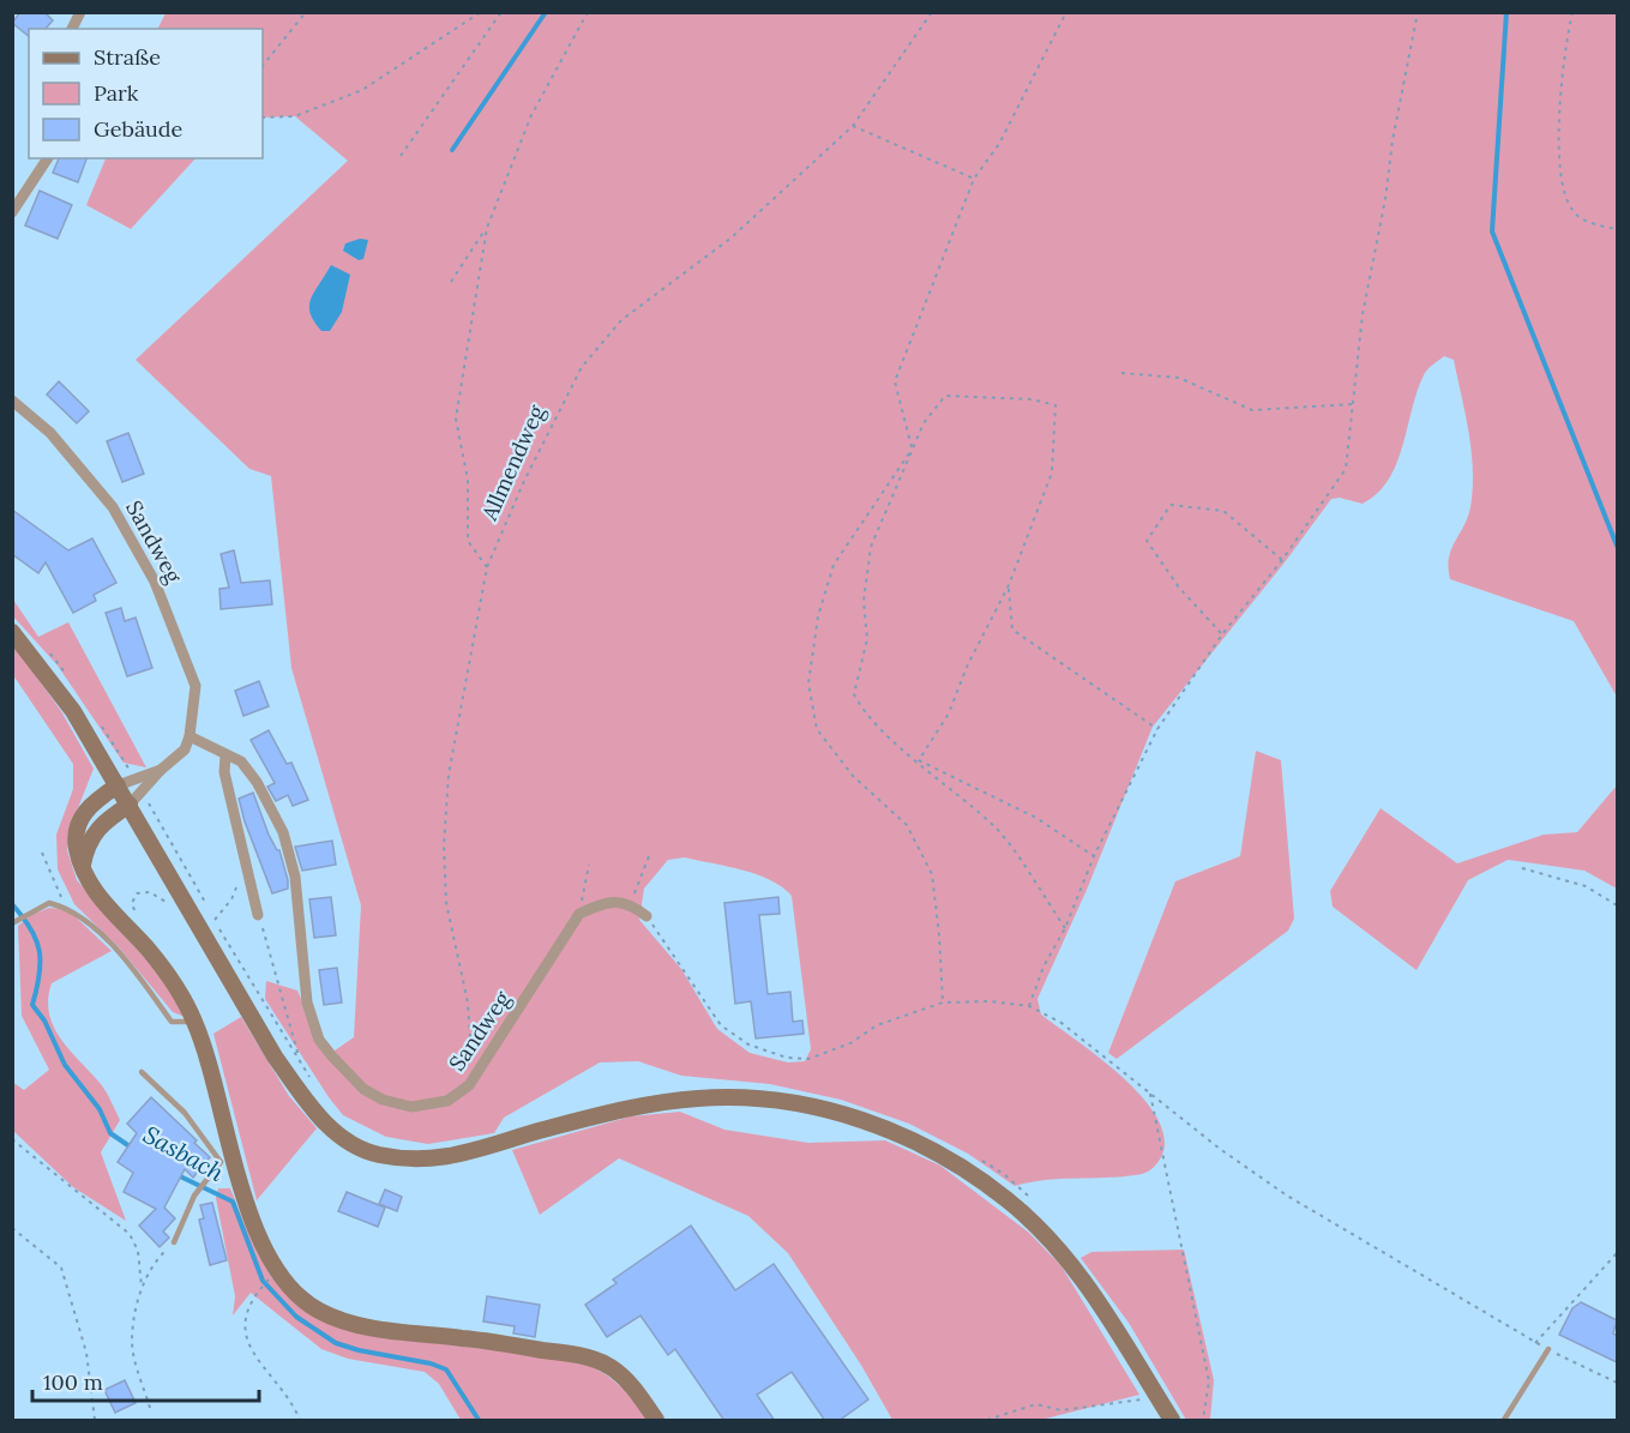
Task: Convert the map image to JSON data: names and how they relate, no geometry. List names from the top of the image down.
{
  "streets": {
    "street": ["Sandweg"],
    "path": ["Allmendweg"]
  },
  "crossings": [
    ["Allmendweg", "Sandweg"]
  ],
  "water": ["Sasbach"],
  "legend": ["Straße", "Park", "Gebäude"],
  "scale_bar": "100 m"
}
